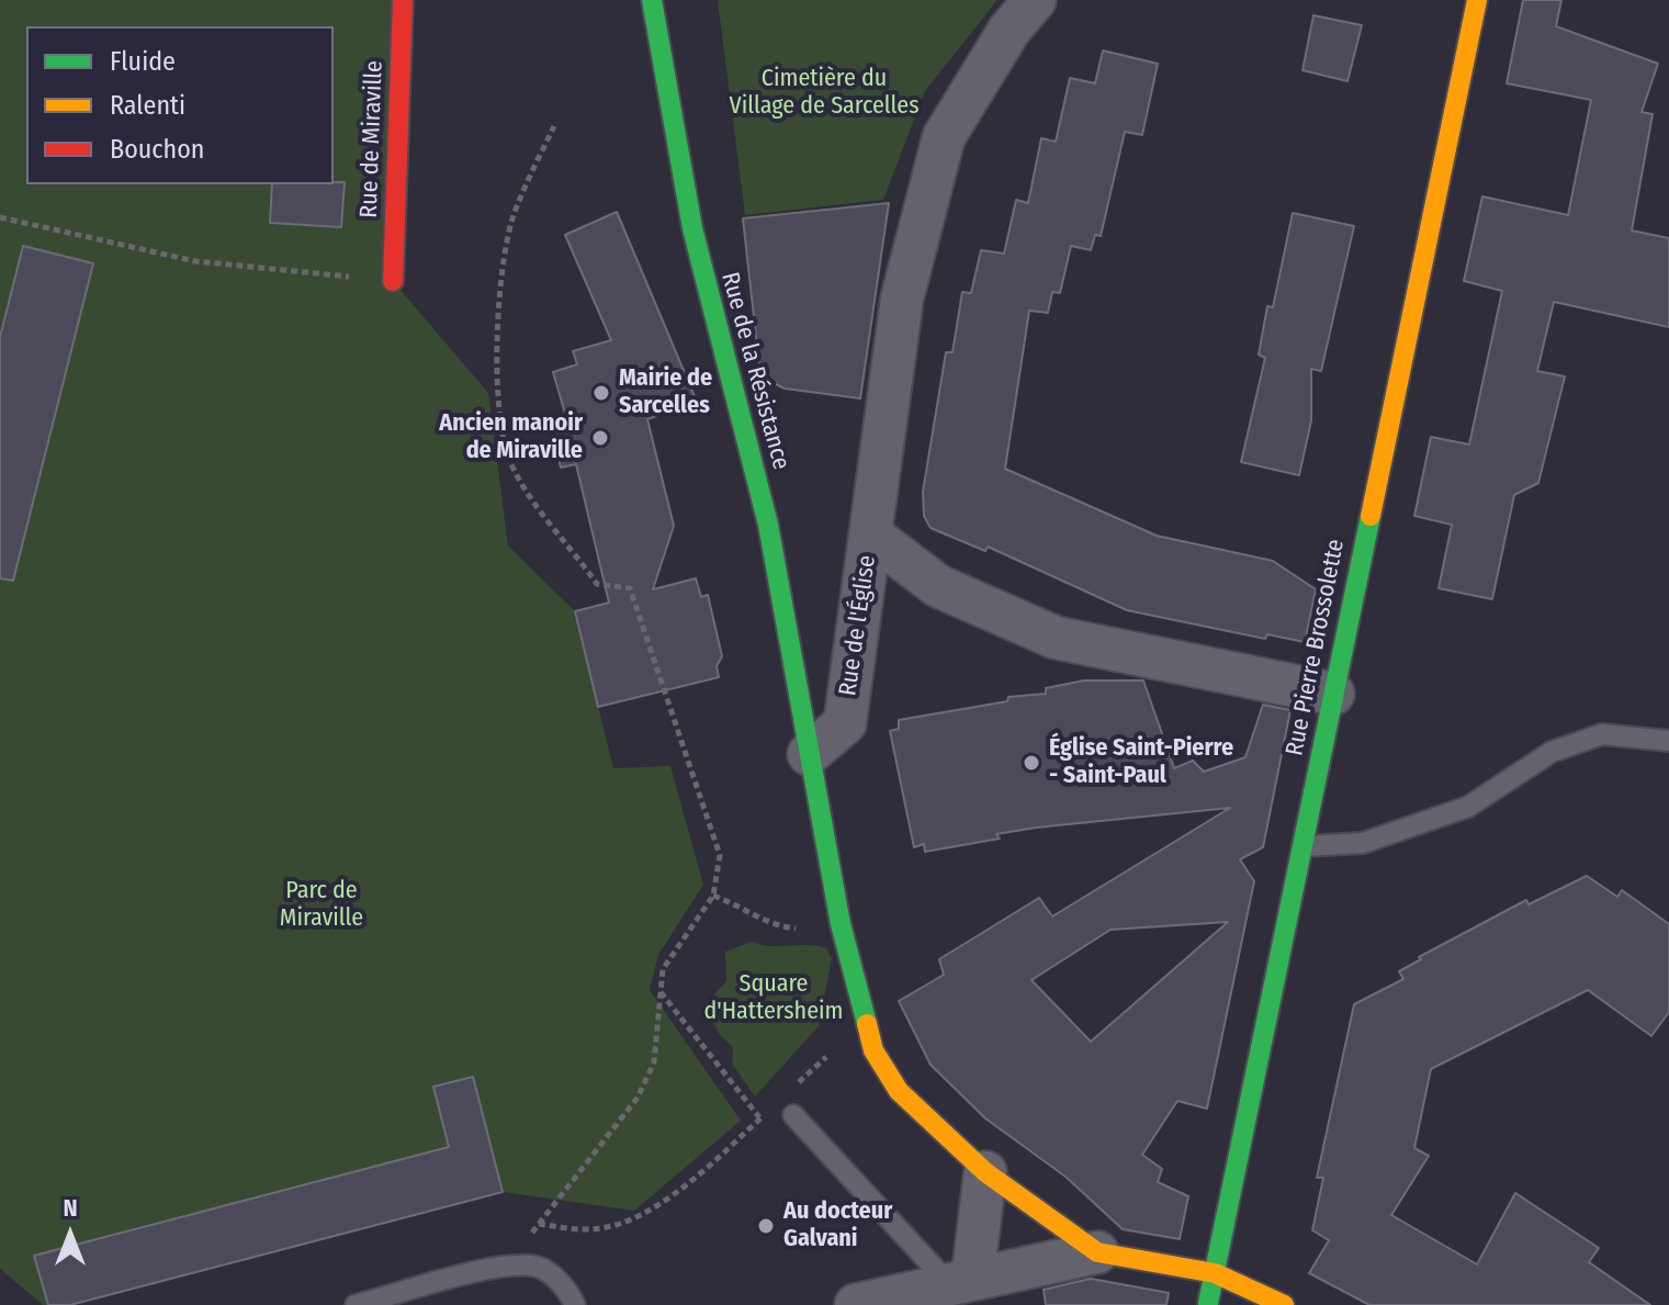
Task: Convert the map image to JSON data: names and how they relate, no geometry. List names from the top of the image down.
{
  "streets": {
    "street": [
      "Rue de Miraville",
      "Rue de la Résistance",
      "Rue de l'Église",
      "Rue Pierre Brossolette"
    ]
  },
  "crossings": [
    ["Rue de la Résistance", "Rue de l'Église"]
  ],
  "parks": ["Cimetière du Village de Sarcelles", "Parc de Miraville", "Square d'Hattersheim"],
  "places": [
    "Mairie de Sarcelles",
    "Ancien manoir de Miraville",
    "Église Saint-Pierre - Saint-Paul",
    "Au docteur Galvani"
  ],
  "legend": ["Fluide", "Ralenti", "Bouchon"],
  "north": "top"
}
